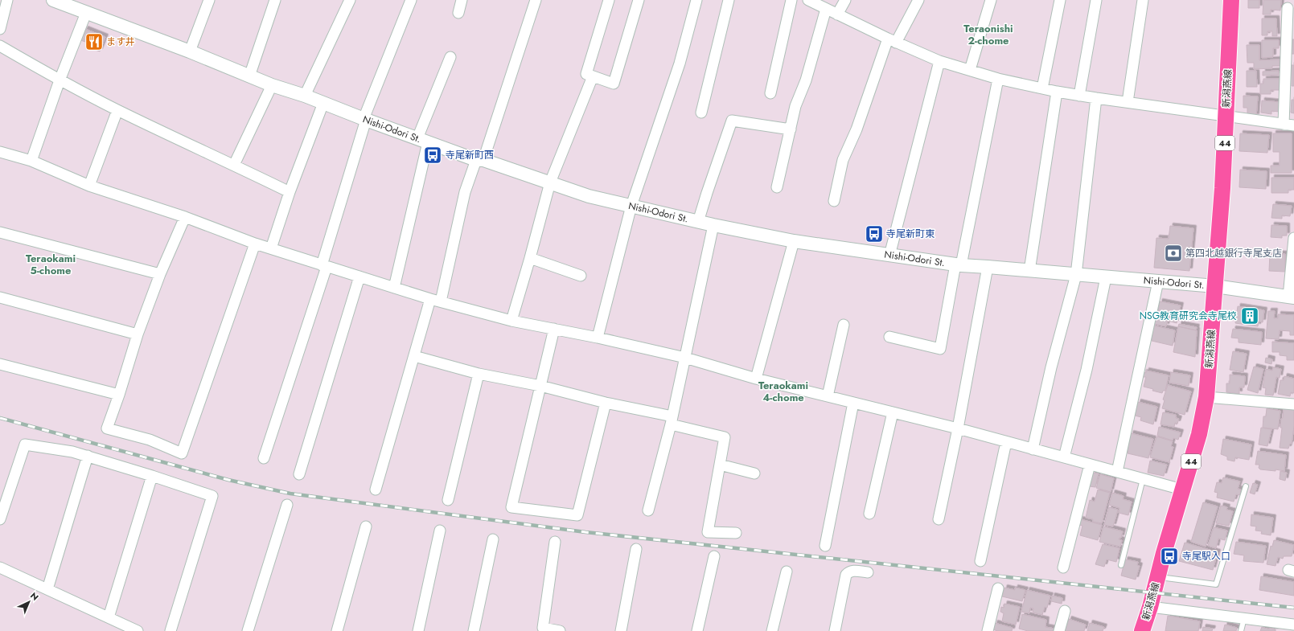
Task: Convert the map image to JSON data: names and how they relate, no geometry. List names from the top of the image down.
{
  "streets": {
    "main road": ["新潟燕線", "44"],
    "street": ["Nishi-Odori St."]
  },
  "crossings": [
    ["新潟燕線", "Nishi-Odori St."]
  ],
  "districts": ["Teraonishi 2-chome", "Teraokami 5-chome", "Teraokami 4-chome"],
  "places": {
    "restaurant": ["ます井"],
    "bus stop": ["寺尾新町西", "寺尾新町東", "寺尾駅入口"],
    "bank": ["第四北越銀行寺尾支店"],
    "building": ["NSG教育研究会寺尾校"]
  },
  "north": "top right"
}
